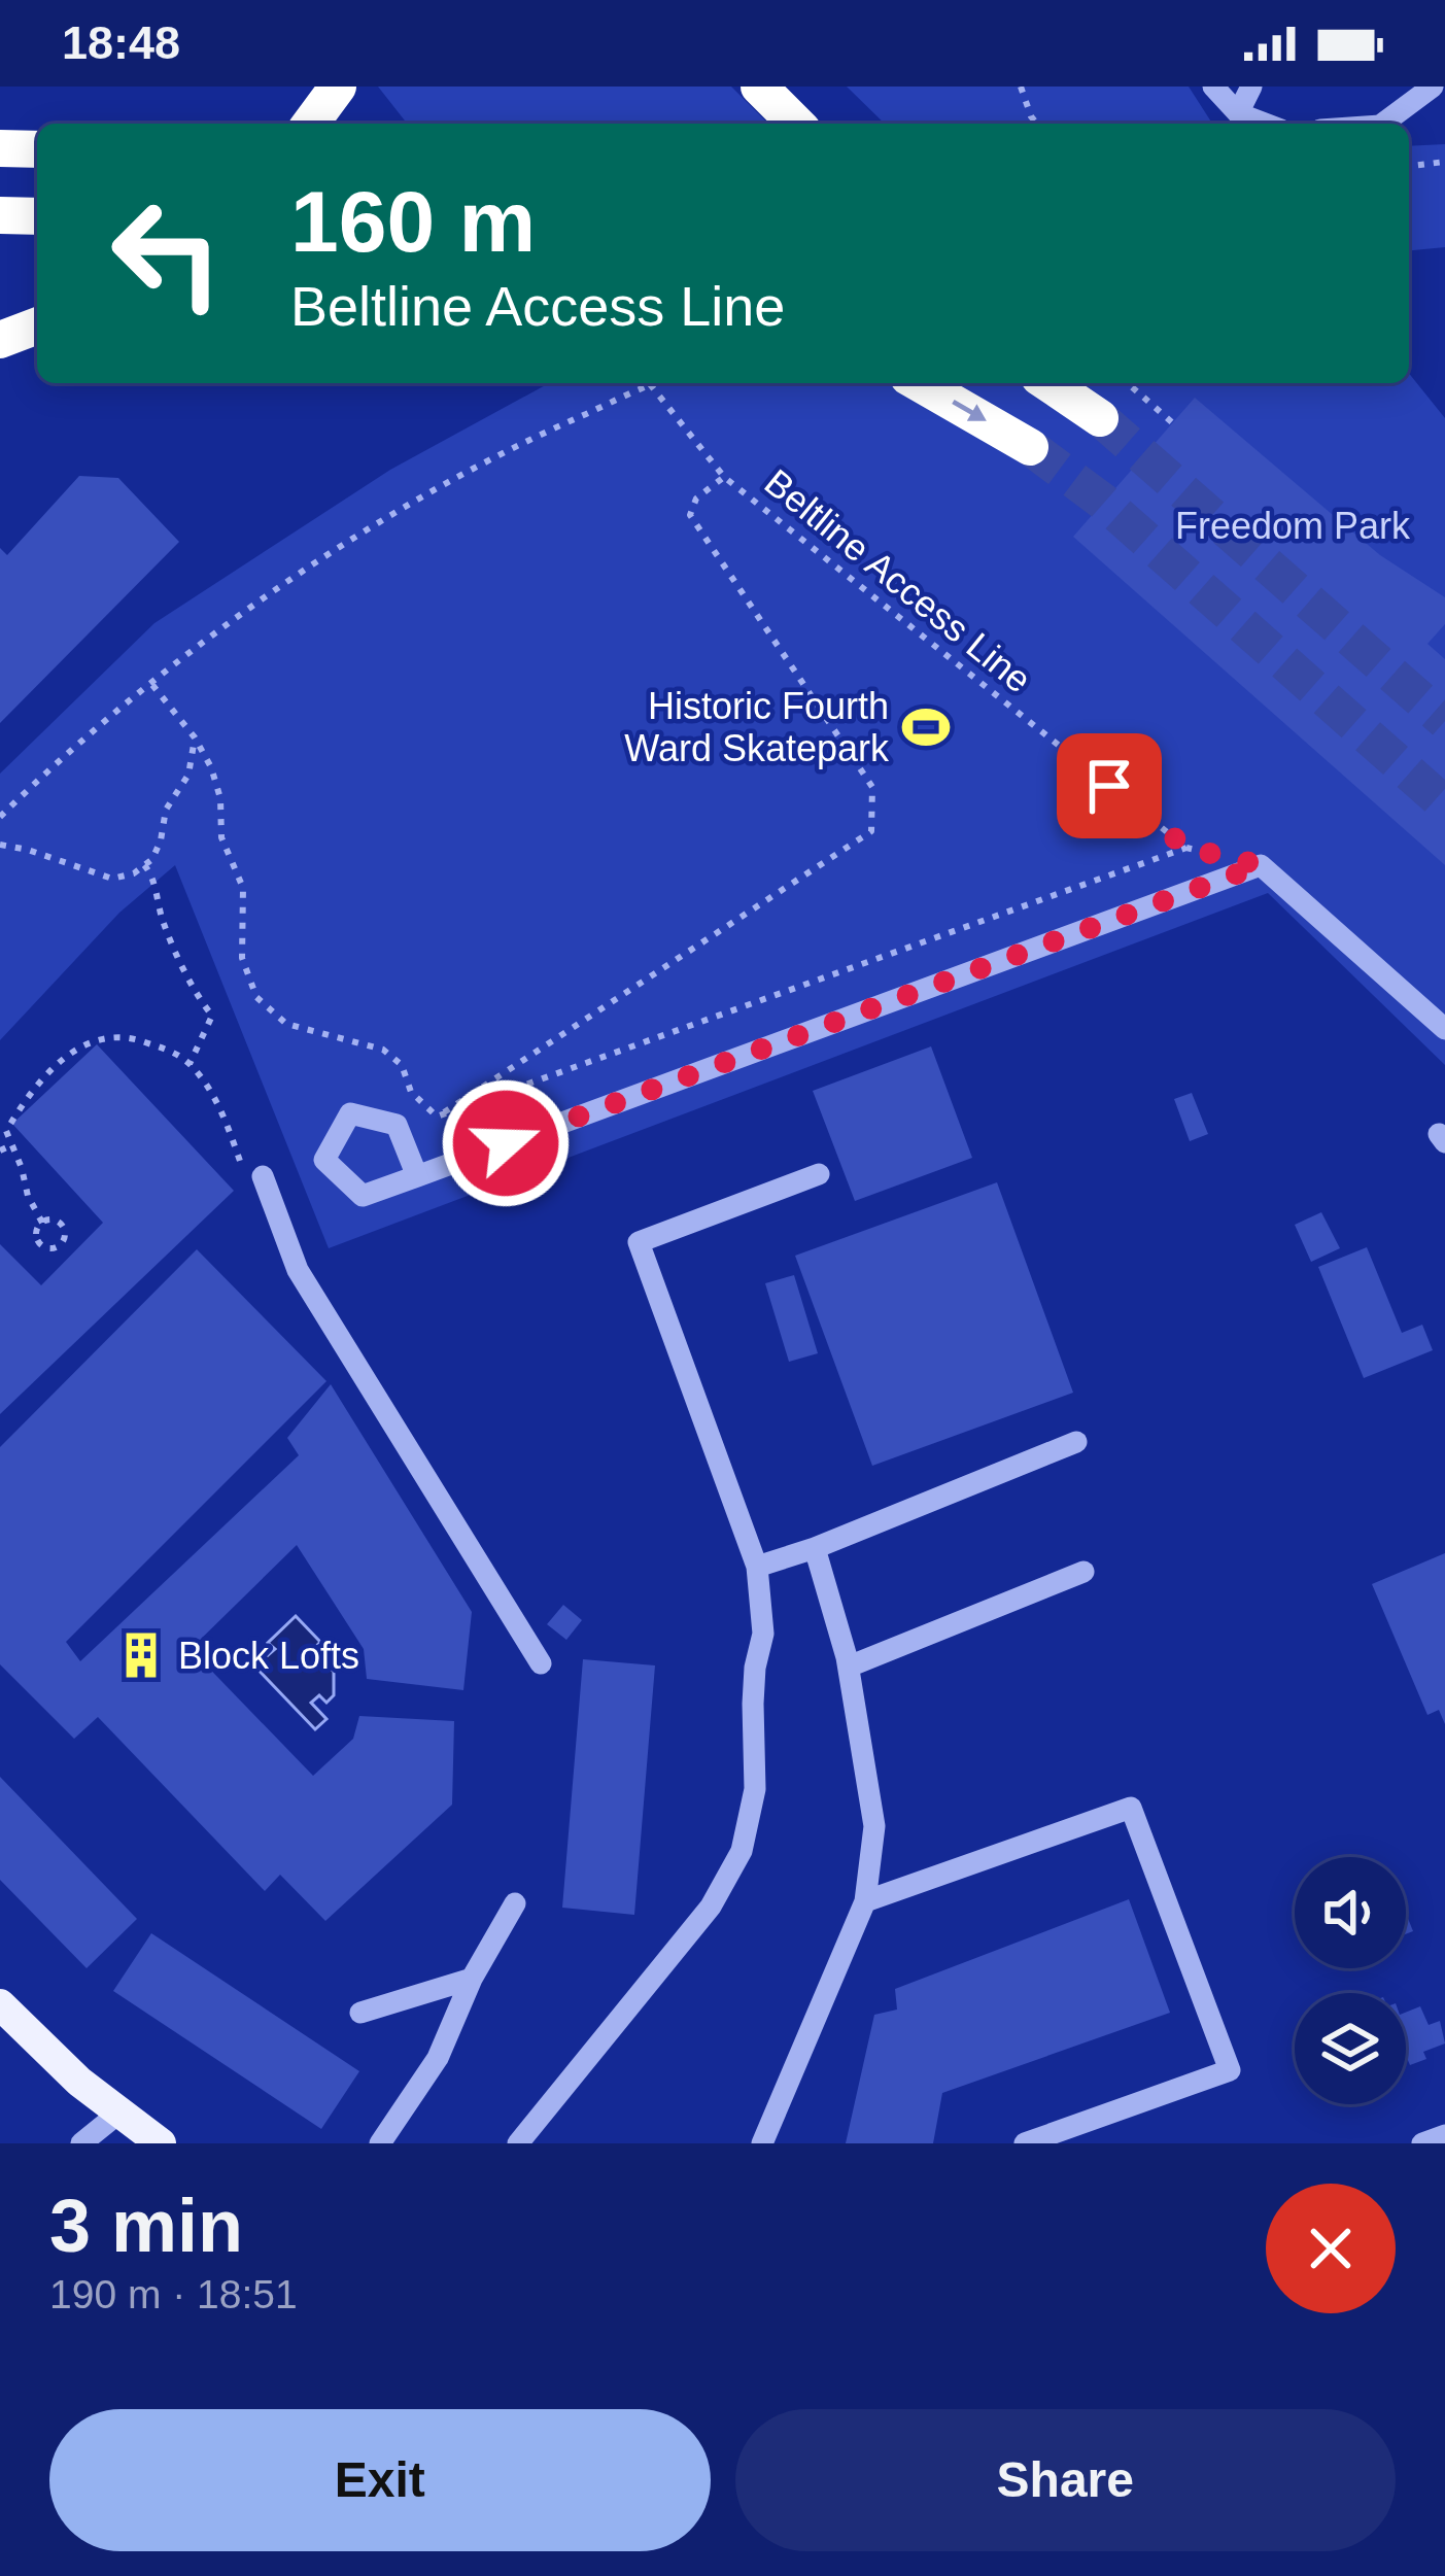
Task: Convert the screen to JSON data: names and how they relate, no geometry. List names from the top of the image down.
{
  "streets": {
    "path": ["Beltline Access Line"]
  },
  "parks": ["Freedom Park"],
  "places": {
    "sports": ["Historic Fourth Ward Skatepark"],
    "building": ["Block Lofts"]
  },
  "page": {
    "status": "18:48",
    "turn": ["160 m", "Beltline Access Line"],
    "heading": ["3 min", "190 m · 18:51"],
    "buttons": ["Exit", "Share"]
  }
}
